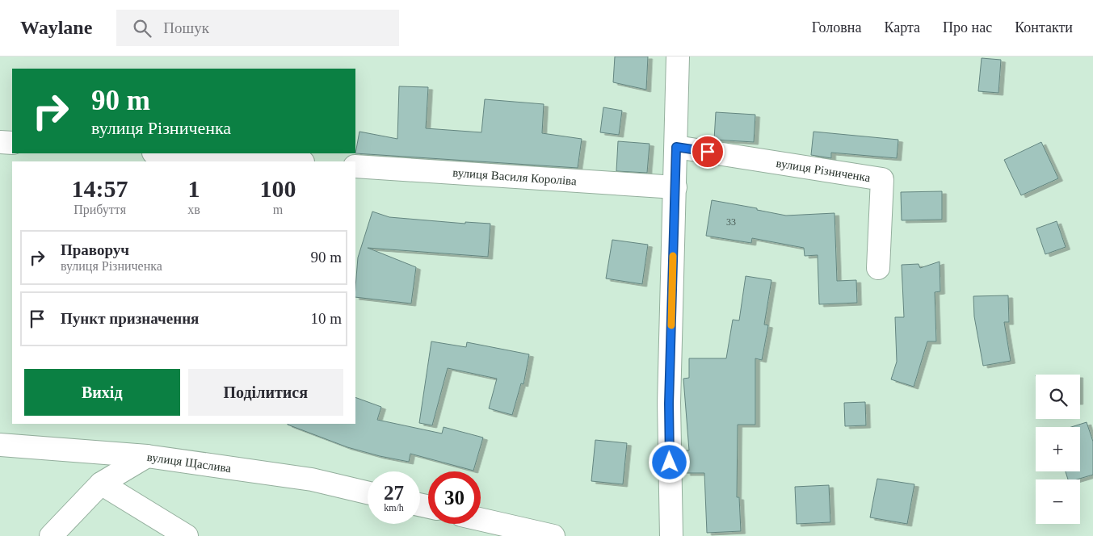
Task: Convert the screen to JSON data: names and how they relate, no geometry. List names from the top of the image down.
{
  "streets": {
    "street": ["вулиця Різниченка", "вулиця Василя Короліва", "вулиця Щаслива"]
  },
  "house_numbers": ["33"],
  "page": {
    "header": "Waylane",
    "search": "Пошук",
    "nav": [
      "Головна",
      "Карта",
      "Про нас",
      "Контакти"
    ],
    "turn": ["90 m", "вулиця Різниченка"],
    "eta": [
      "14:57",
      "Прибуття",
      "1",
      "хв",
      "100",
      "m"
    ],
    "list": [
      {
        "name": "Праворуч",
        "note": "вулиця Різниченка",
        "value": "90 m"
      },
      {
        "name": "Пункт призначення",
        "value": "10 m"
      }
    ],
    "buttons": ["Вихід", "Поділитися"],
    "map_buttons": ["+", "−"],
    "speed": "27 km/h",
    "limit": "30"
  }
}
